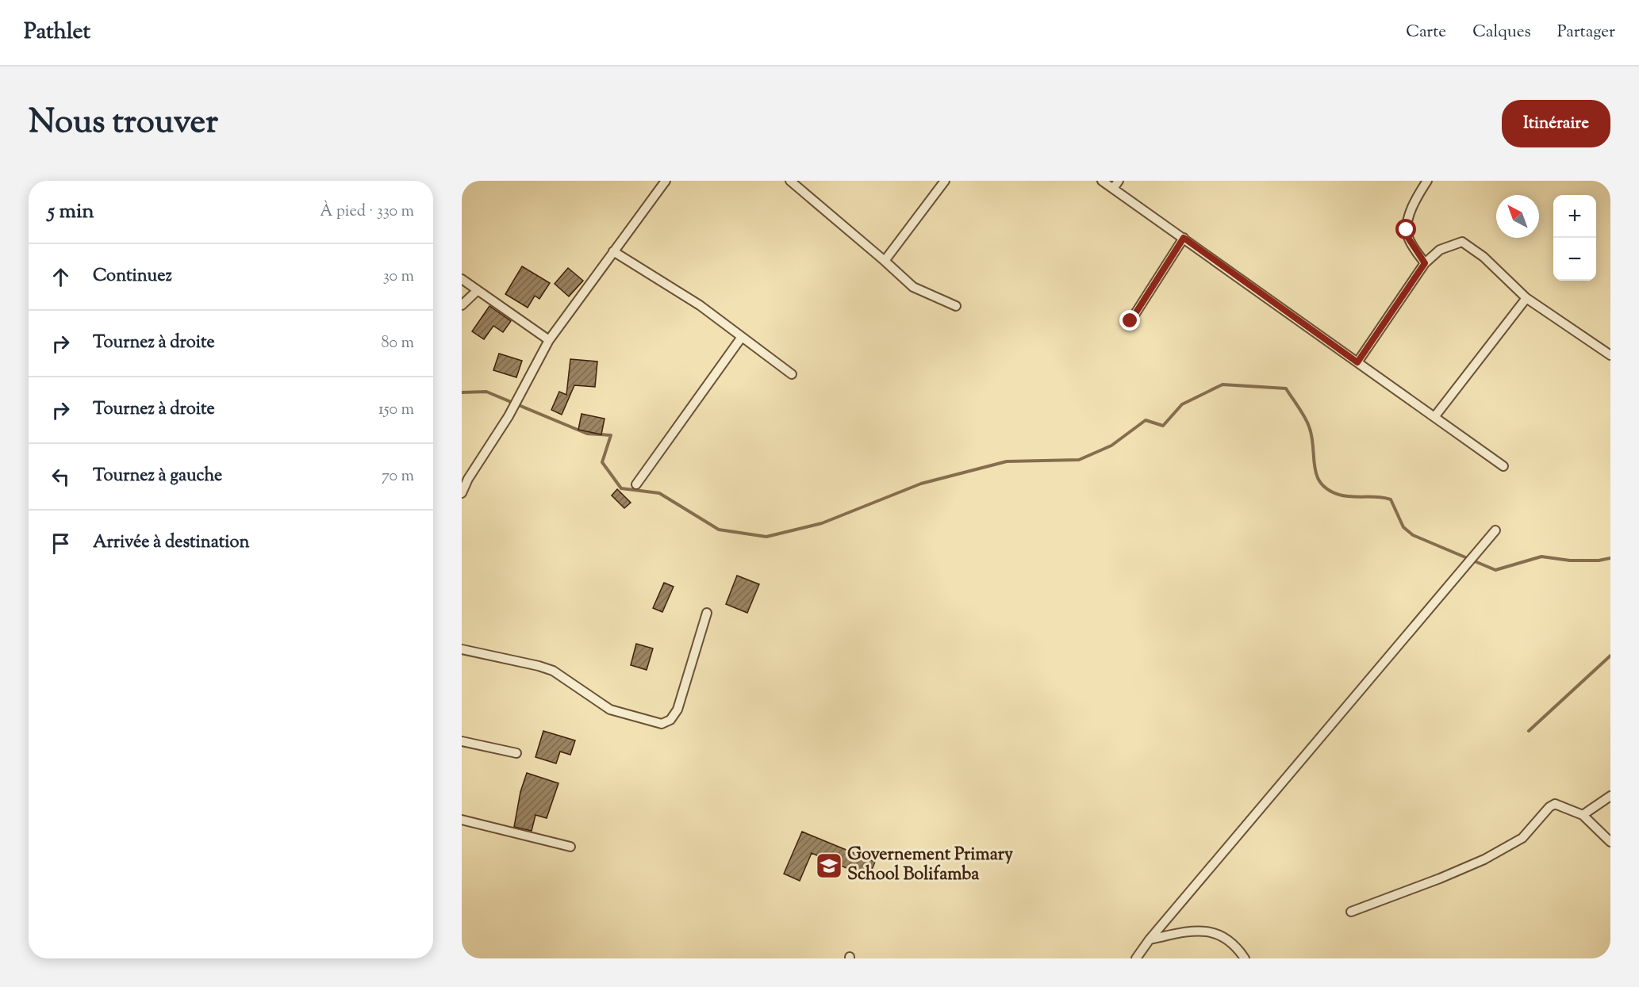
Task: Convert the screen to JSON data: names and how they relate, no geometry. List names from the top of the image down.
{
  "places": {
    "school or university": ["Governement Primary School Bolifamba"]
  },
  "north": "top left",
  "page": {
    "header": "Pathlet",
    "nav": ["Carte", "Calques", "Partager"],
    "title": "Nous trouver",
    "buttons": "Itinéraire",
    "heading": ["5 min", "À pied · 330 m"],
    "map_buttons": ["+", "−"],
    "list": [
      ["Continuez", "30 m"],
      ["Tournez à droite", "80 m"],
      ["Tournez à droite", "150 m"],
      ["Tournez à gauche", "70 m"],
      "Arrivée à destination"
    ]
  }
}
